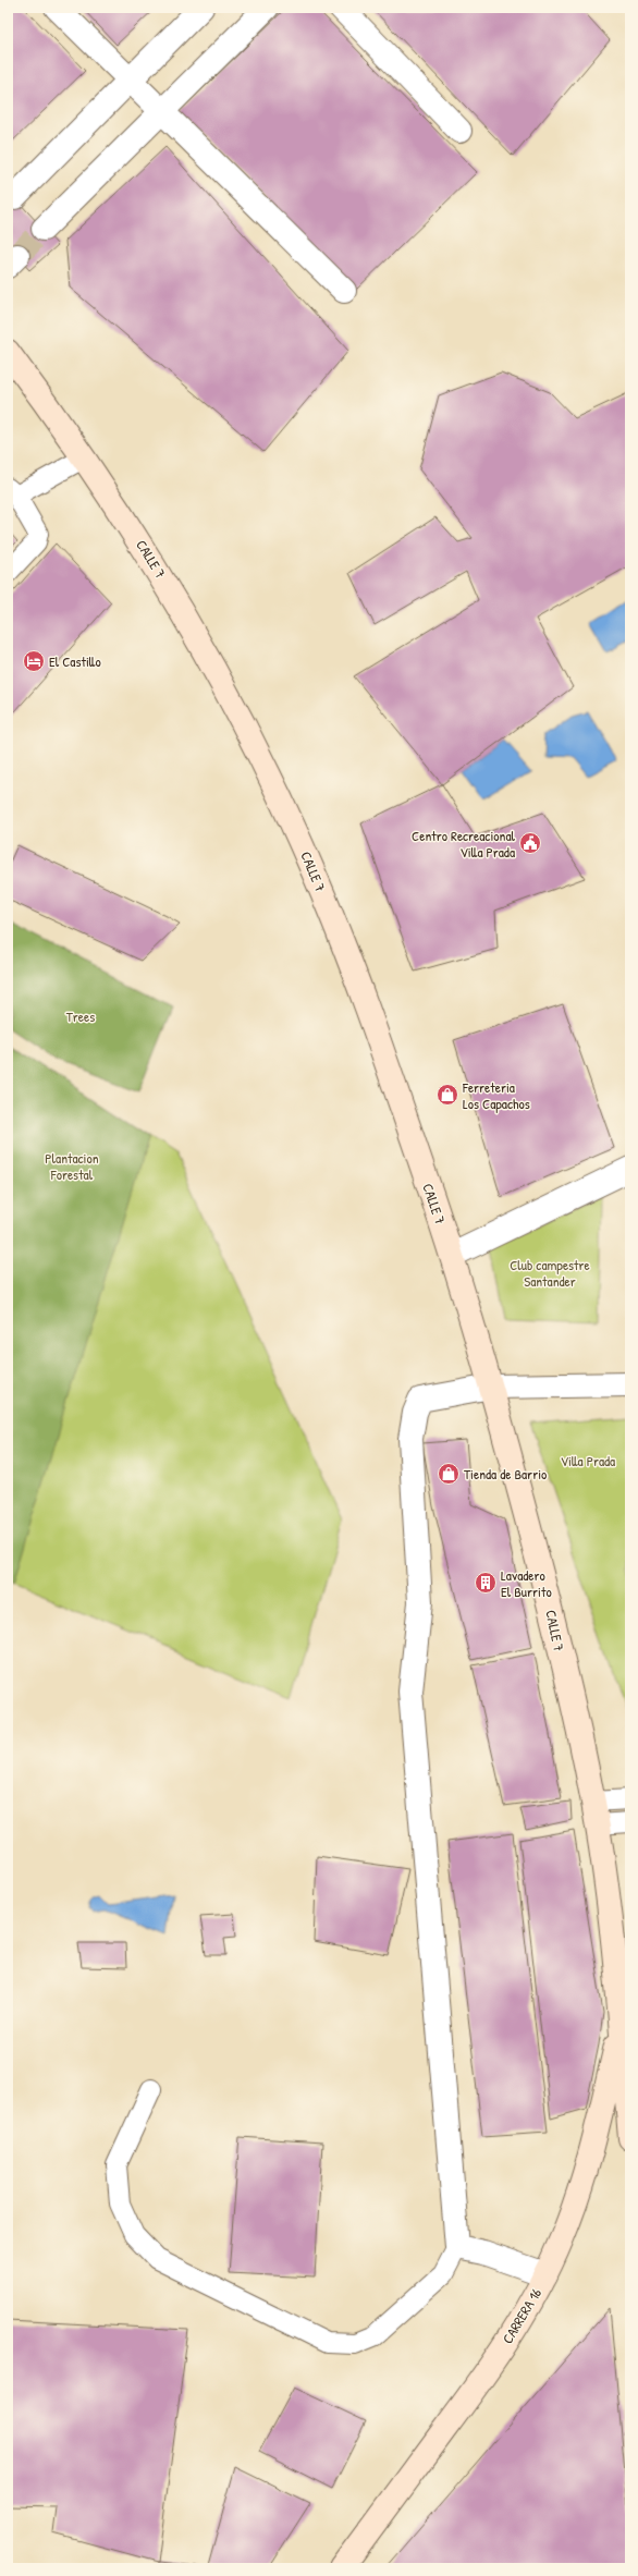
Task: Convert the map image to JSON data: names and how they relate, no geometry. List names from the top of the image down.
{
  "streets": {
    "street": ["CALLE 7", "CARRERA 16"]
  },
  "crossings": [
    ["CALLE 7", "CARRERA 16"]
  ],
  "parks": [
    "Trees",
    "Plantacion Forestal",
    "Club campestre Santander",
    "Villa Prada"
  ],
  "places": {
    "hotel": ["El Castillo"],
    "public building": ["Centro Recreacional Villa Prada"],
    "shop": ["Ferreteria Los Capachos", "Tienda de Barrio"],
    "building": ["Lavadero El Burrito"]
  }
}
